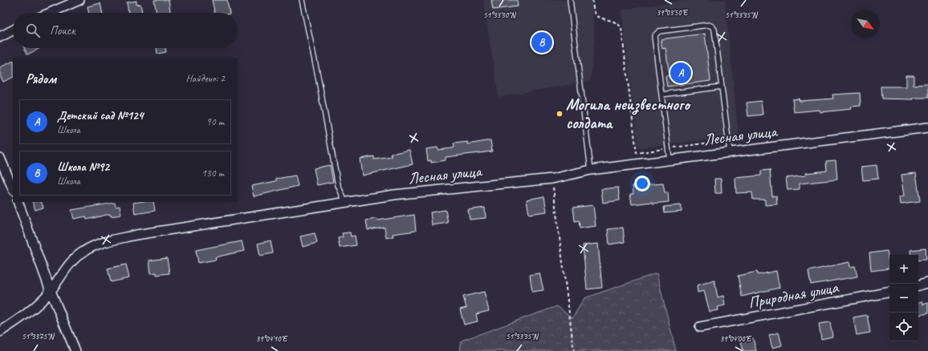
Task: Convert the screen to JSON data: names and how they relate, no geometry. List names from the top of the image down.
{
  "streets": {
    "street": ["Лесная улица", "Природная улица"]
  },
  "places": ["Могила неизвестного солдата"],
  "north": "bottom right",
  "page": {
    "search": "Поиск",
    "pins": ["B", "A"],
    "heading": ["Рядом", "Найдено: 2"],
    "list": [
      {
        "mark": "A",
        "name": "Детский сад №124",
        "note": "Школа",
        "value": "90 m"
      },
      {
        "mark": "B",
        "name": "Школа №92",
        "note": "Школа",
        "value": "130 m"
      }
    ],
    "map_buttons": ["+", "−"]
  },
  "coordinates": [
    "39°03'50\"E",
    "51°33'35\"N",
    "51°33'30\"N",
    "51°33'25\"N",
    "39°04'10\"E",
    "39°04'00\"E"
  ]
}
